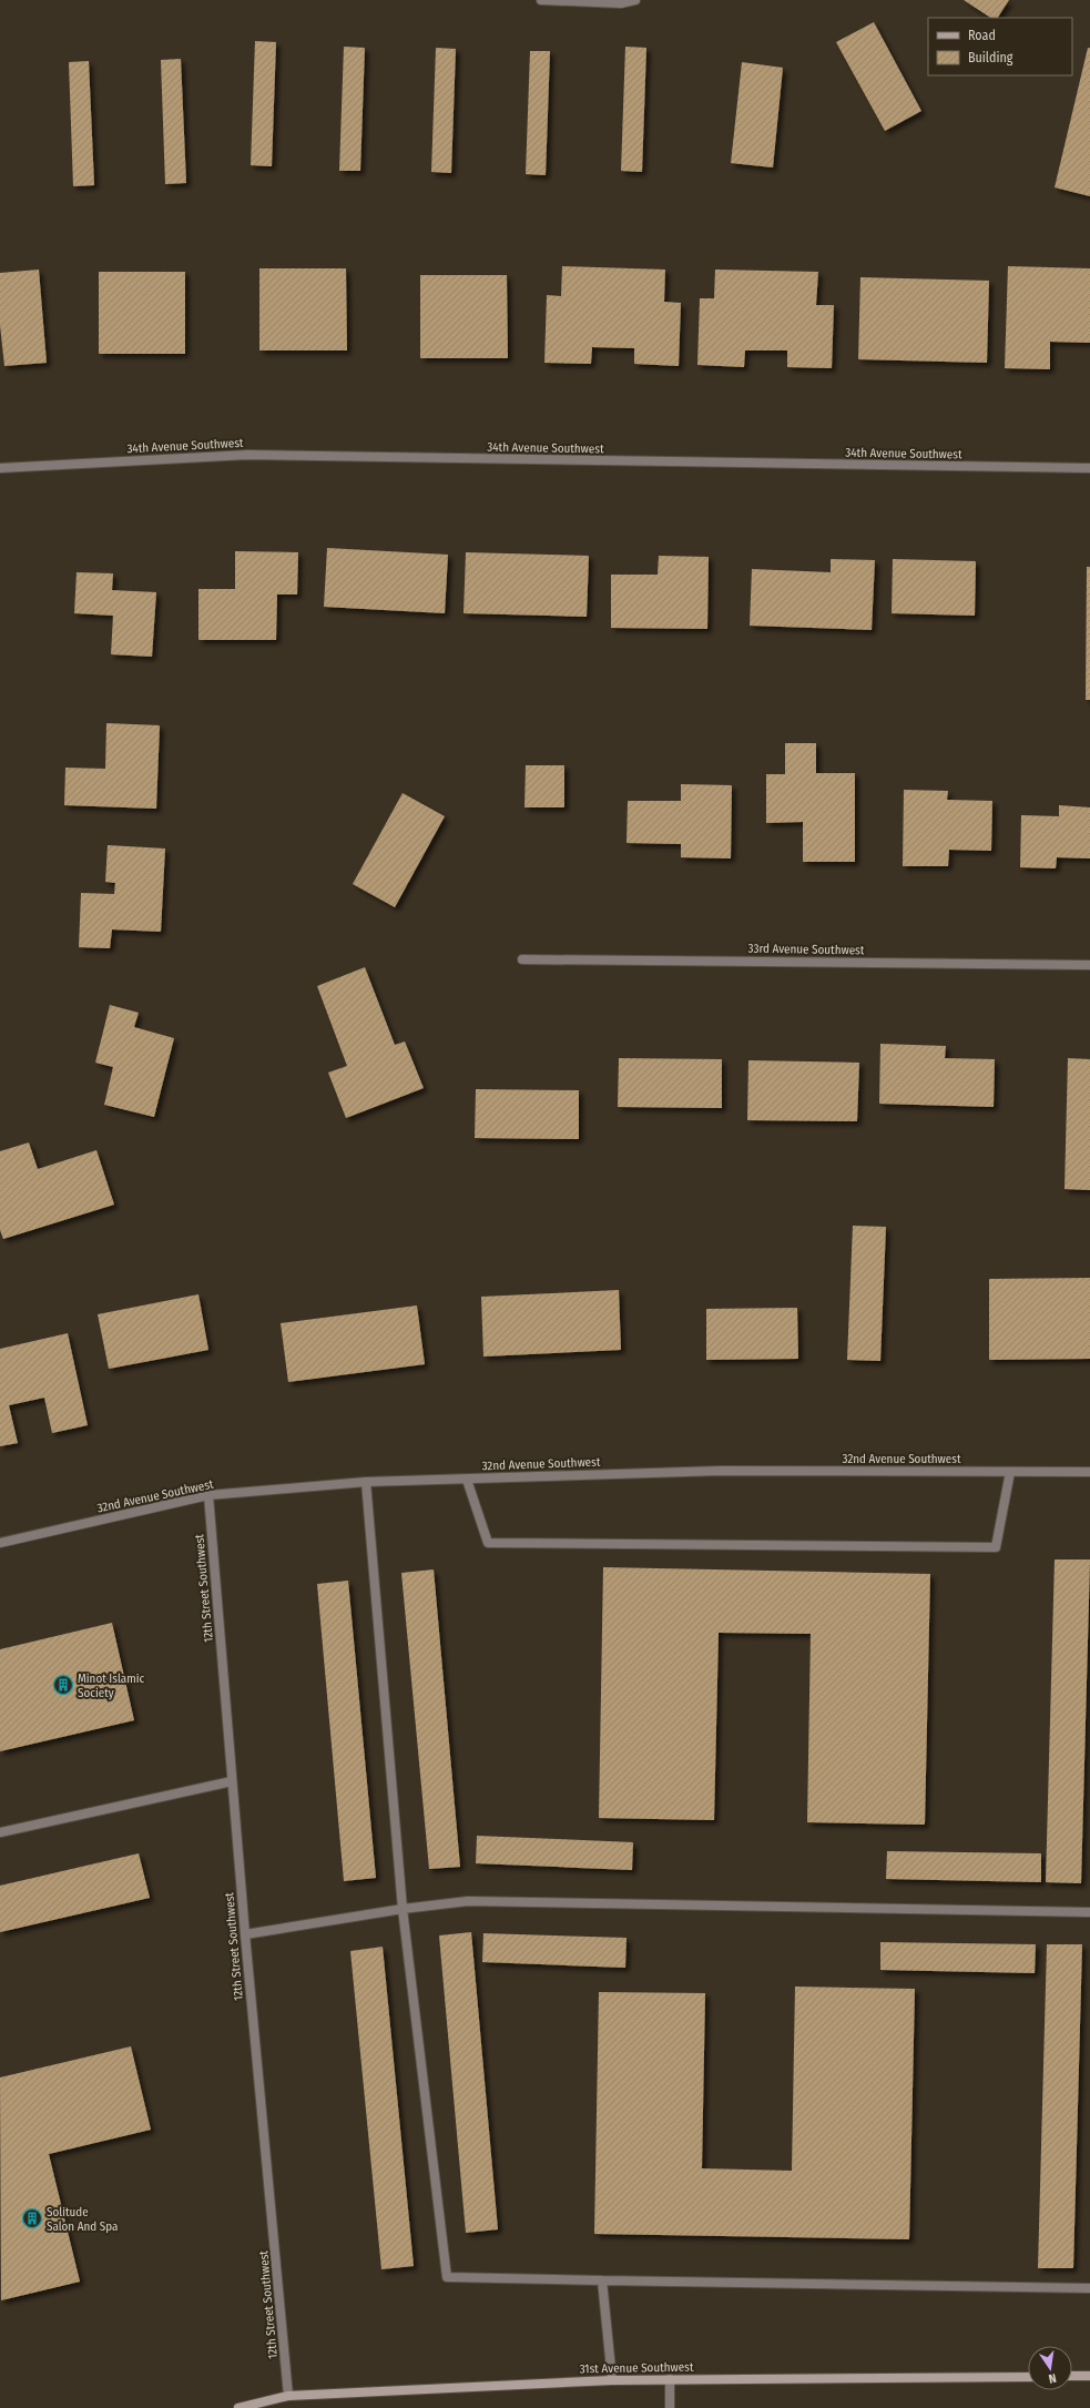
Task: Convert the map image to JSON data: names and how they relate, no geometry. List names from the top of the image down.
{
  "streets": {
    "street": [
      "34th Avenue Southwest",
      "33rd Avenue Southwest",
      "32nd Avenue Southwest",
      "12th Street Southwest",
      "31st Avenue Southwest"
    ]
  },
  "crossings": [
    ["32nd Avenue Southwest", "12th Street Southwest"],
    ["12th Street Southwest", "31st Avenue Southwest"]
  ],
  "places": {
    "building": ["Minot Islamic Society", "Solitude Salon And Spa"]
  },
  "legend": ["Road", "Building"],
  "north": "bottom"
}
